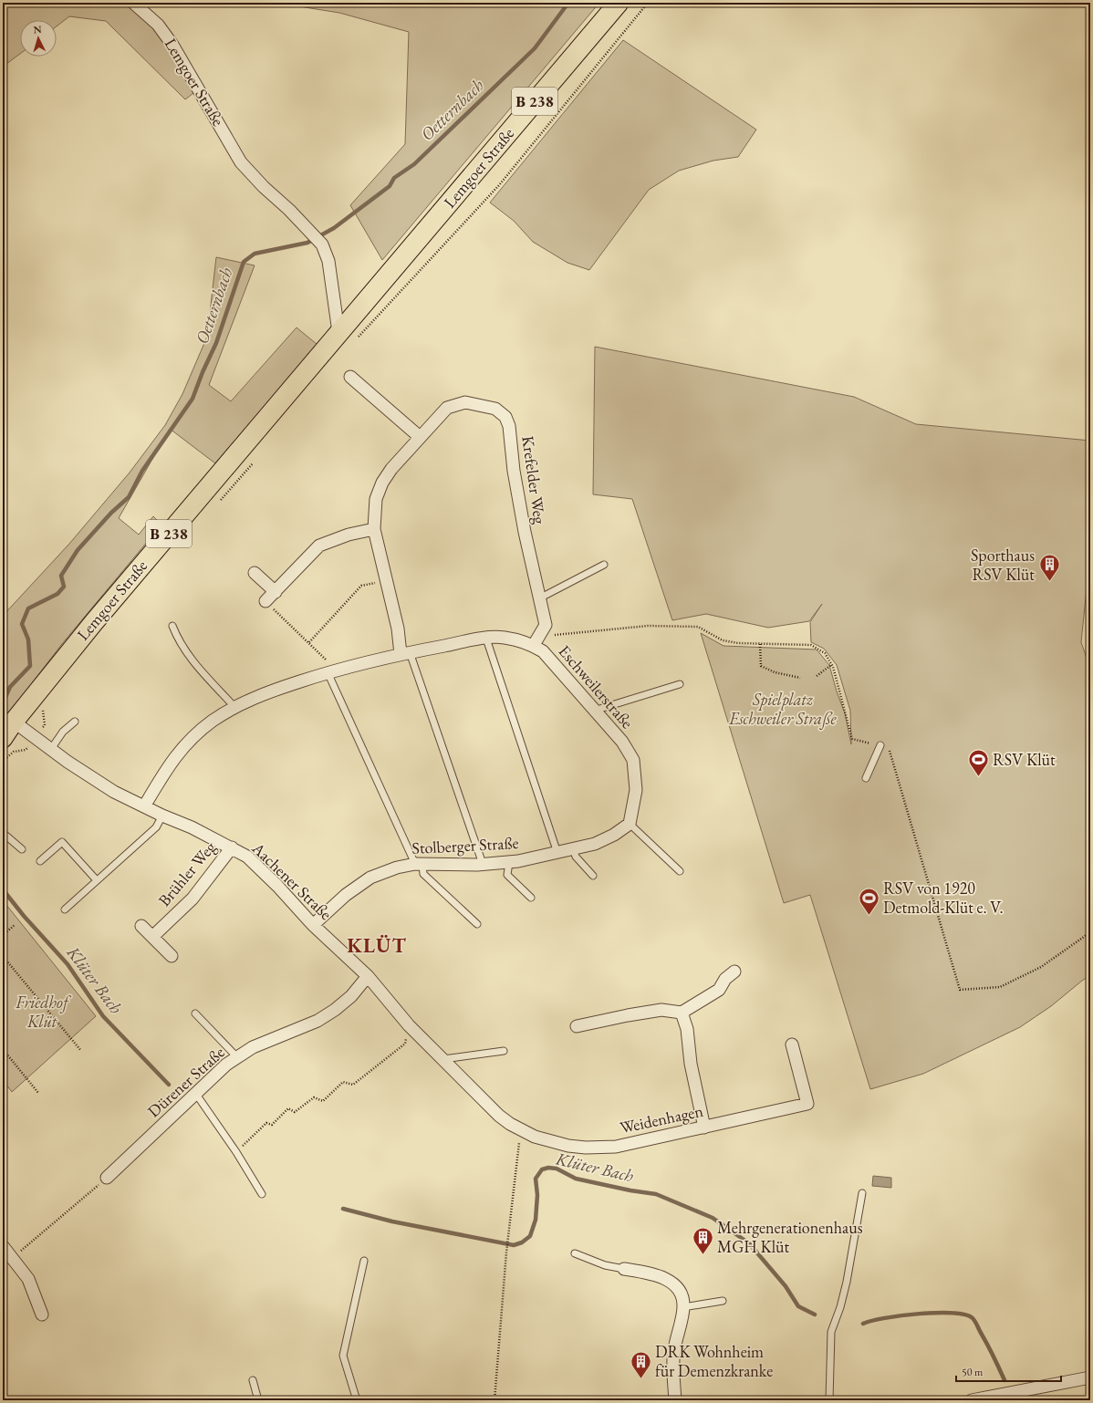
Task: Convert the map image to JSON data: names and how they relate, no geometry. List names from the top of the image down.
{
  "streets": {
    "main road": ["Lemgoer Straße", "B 238"],
    "street": [
      "Krefelder Weg",
      "Eschweilerstraße",
      "Stolberger Straße",
      "Brühler Weg",
      "Aachener Straße",
      "Dürener Straße",
      "Weidenhagen"
    ]
  },
  "crossings": [
    ["Lemgoer Straße", "Aachener Straße"],
    ["Krefelder Weg", "Eschweilerstraße"],
    ["Eschweilerstraße", "Stolberger Straße"],
    ["Eschweilerstraße", "Aachener Straße"],
    ["Stolberger Straße", "Aachener Straße"],
    ["Brühler Weg", "Aachener Straße"],
    ["Aachener Straße", "Dürener Straße"],
    ["Aachener Straße", "Weidenhagen"]
  ],
  "districts": ["KLÜT"],
  "water": ["Oetternbach", "Klüter Bach"],
  "parks": ["Spielplatz Eschweiler Straße", "Friedhof Klüt"],
  "places": {
    "building": ["Sporthaus RSV Klüt", "Mehrgenerationenhaus MGH Klüt", "DRK Wohnheim für Demenzkranke"],
    "sports": ["RSV Klüt", "RSV von 1920 Detmold-Klüt e. V."]
  },
  "scale_bar": "50 m",
  "north": "top"
}
